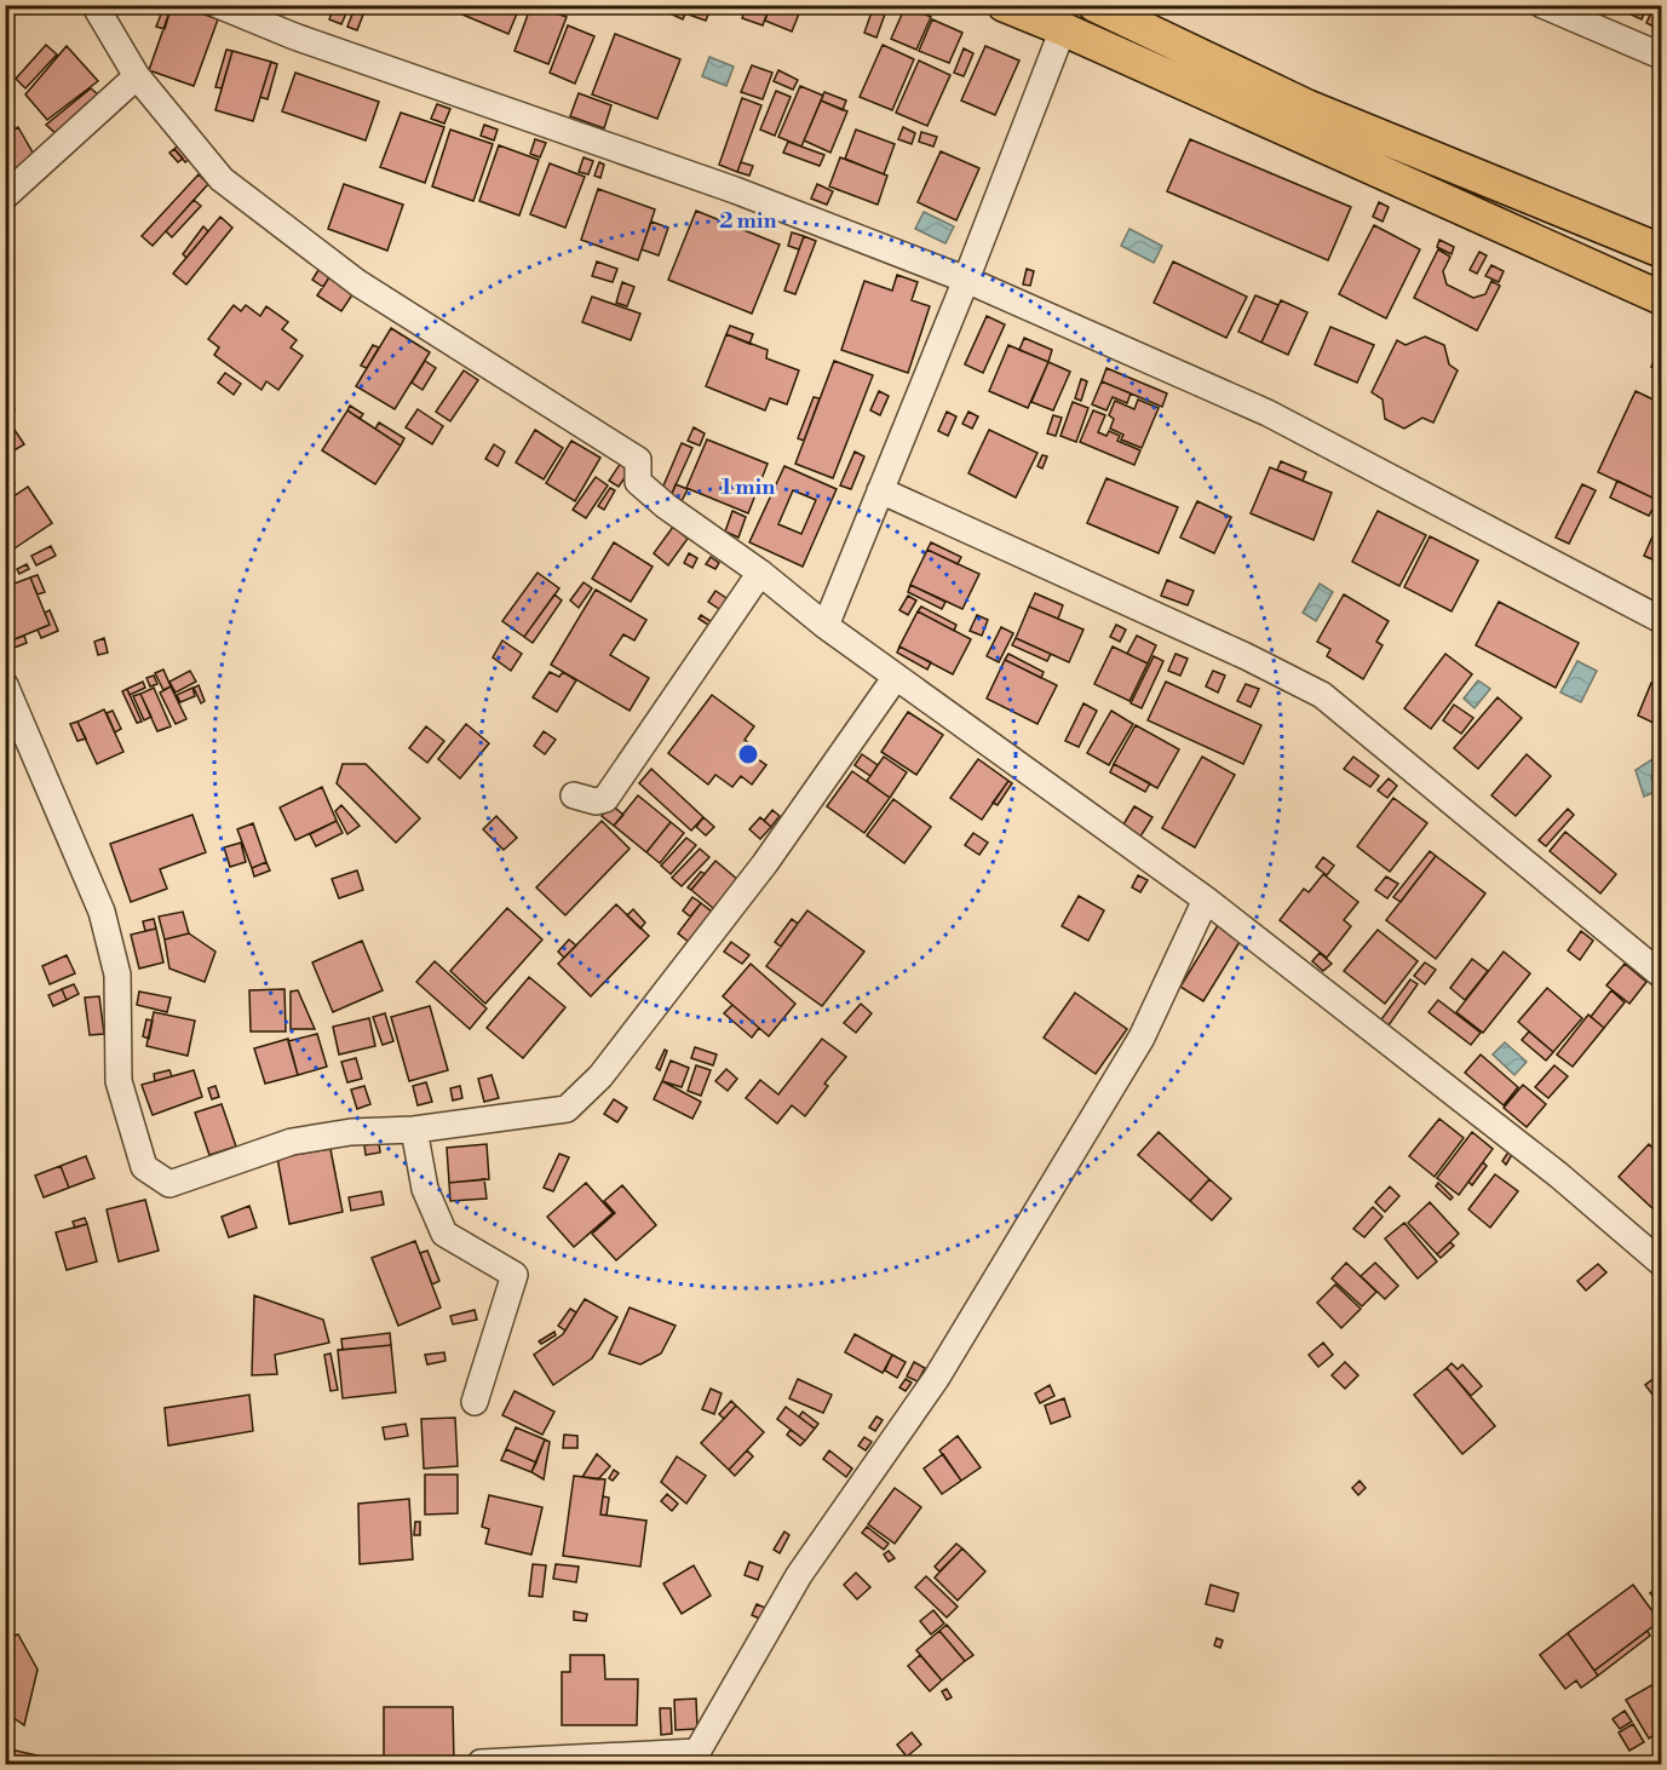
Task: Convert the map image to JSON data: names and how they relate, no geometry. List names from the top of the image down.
{
  "rings": ["2 min", "1 min"]
}
